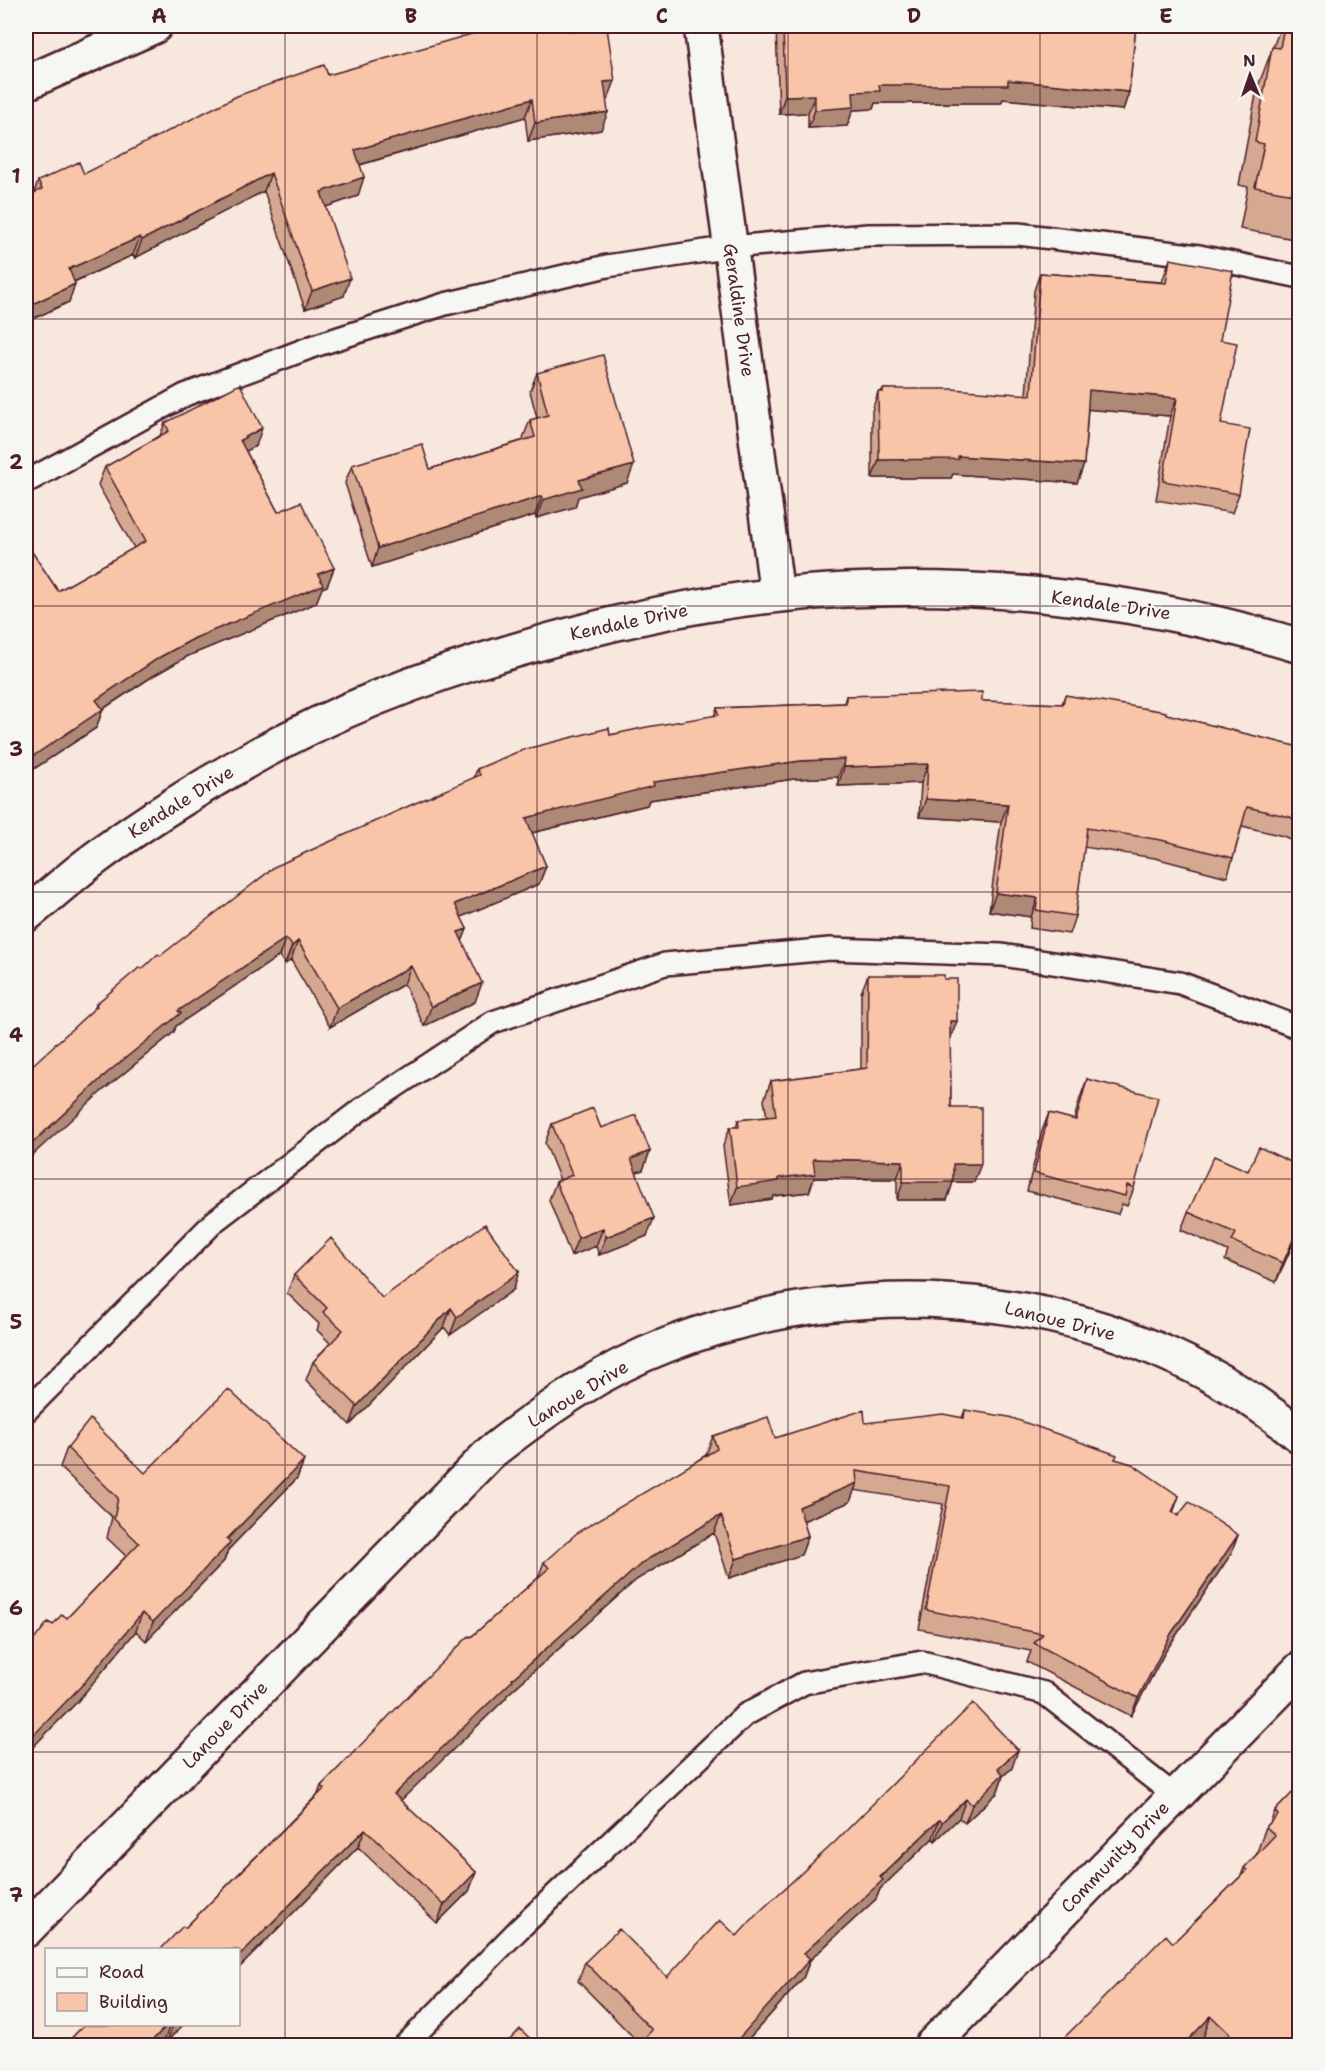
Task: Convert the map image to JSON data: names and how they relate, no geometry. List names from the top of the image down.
{
  "streets": {
    "street": [
      "Geraldine Drive",
      "Kendale Drive",
      "Lanoue Drive",
      "Community Drive"
    ]
  },
  "crossings": [
    ["Geraldine Drive", "Kendale Drive"]
  ],
  "legend": ["Road", "Building"],
  "north": "top",
  "grid": {
    "columns": [
      "A",
      "B",
      "C",
      "D",
      "E"
    ],
    "rows": [
      "1",
      "2",
      "3",
      "4",
      "5",
      "6",
      "7"
    ]
  }
}
